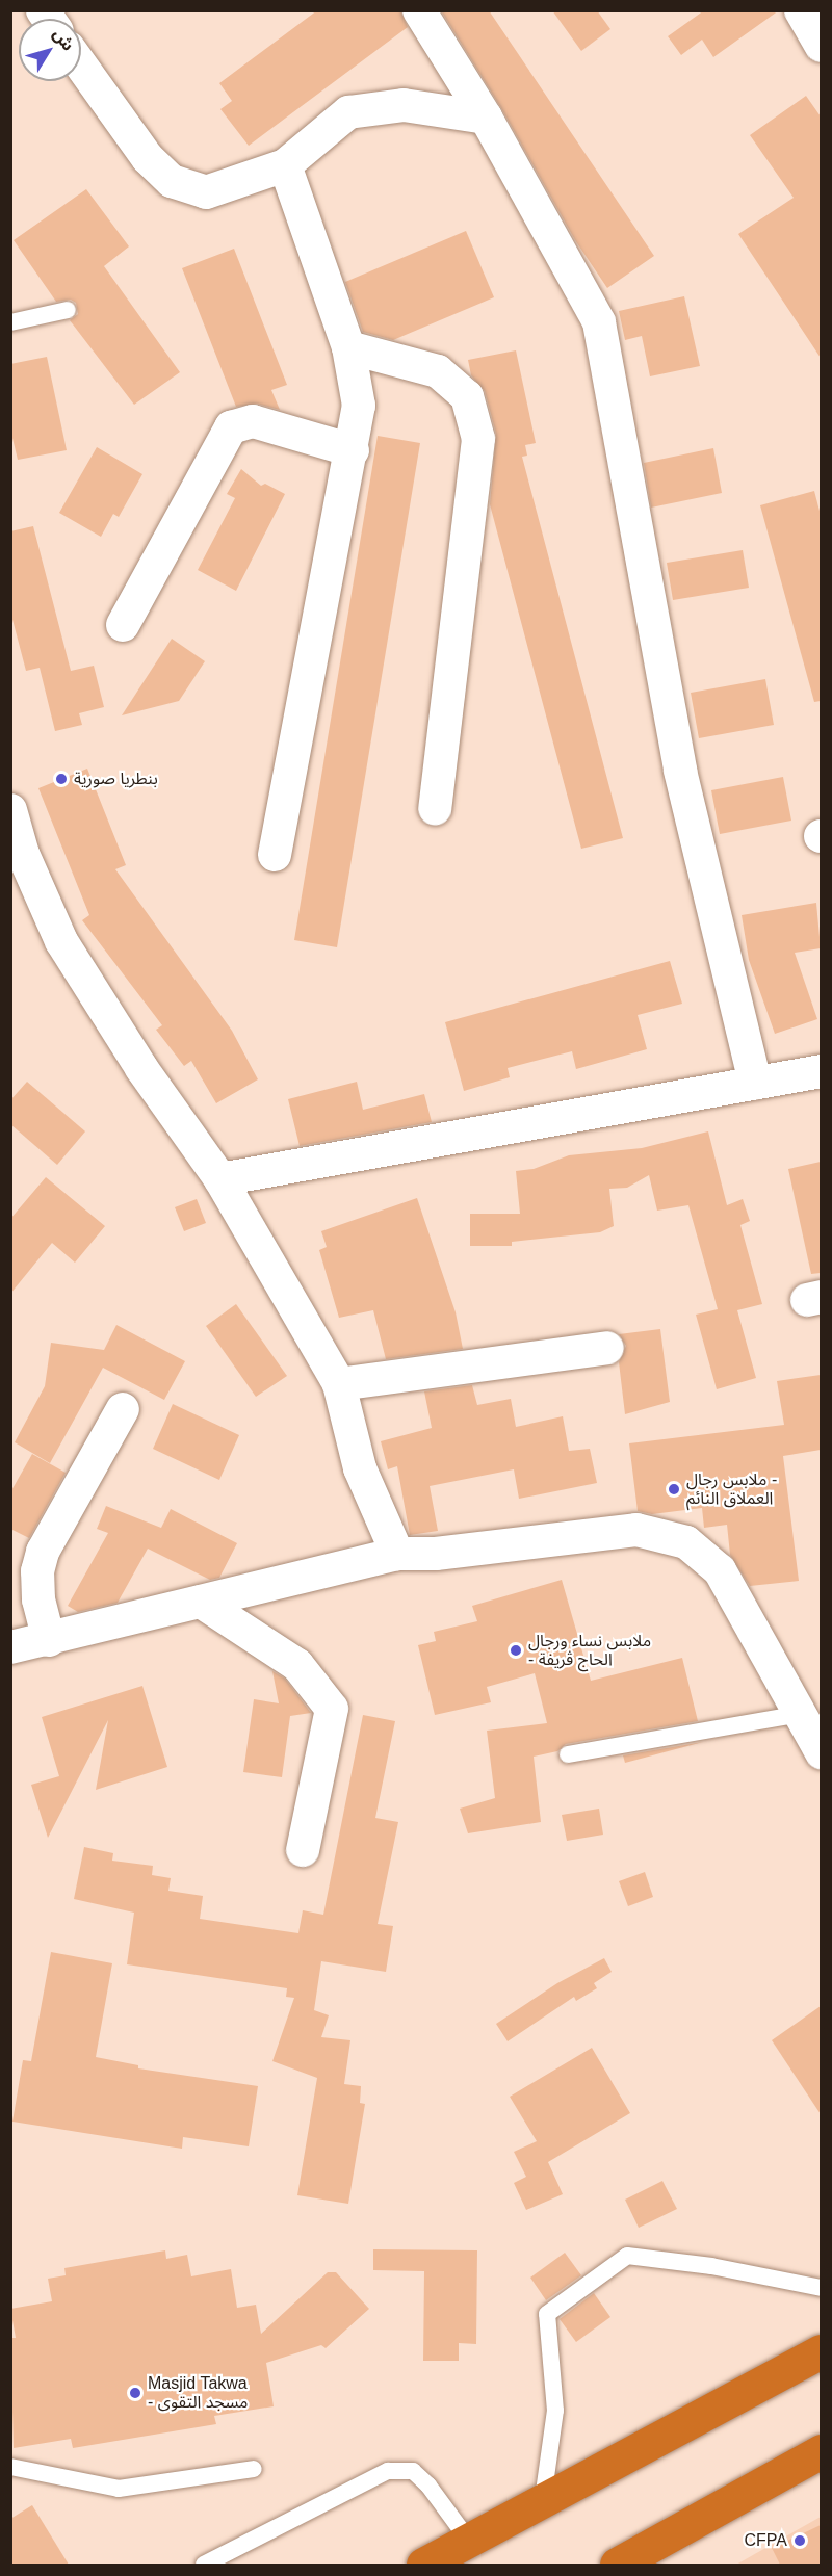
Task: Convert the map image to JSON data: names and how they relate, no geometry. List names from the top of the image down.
{
  "places": [
    "بنطريا صورية",
    "ملابس رجال - العملاق النائم",
    "ملابس نساء ورجال - الحاج ڨريفة",
    "Masjid Takwa - مسجد التقوى",
    "CFPA"
  ],
  "north": "top right"
}
